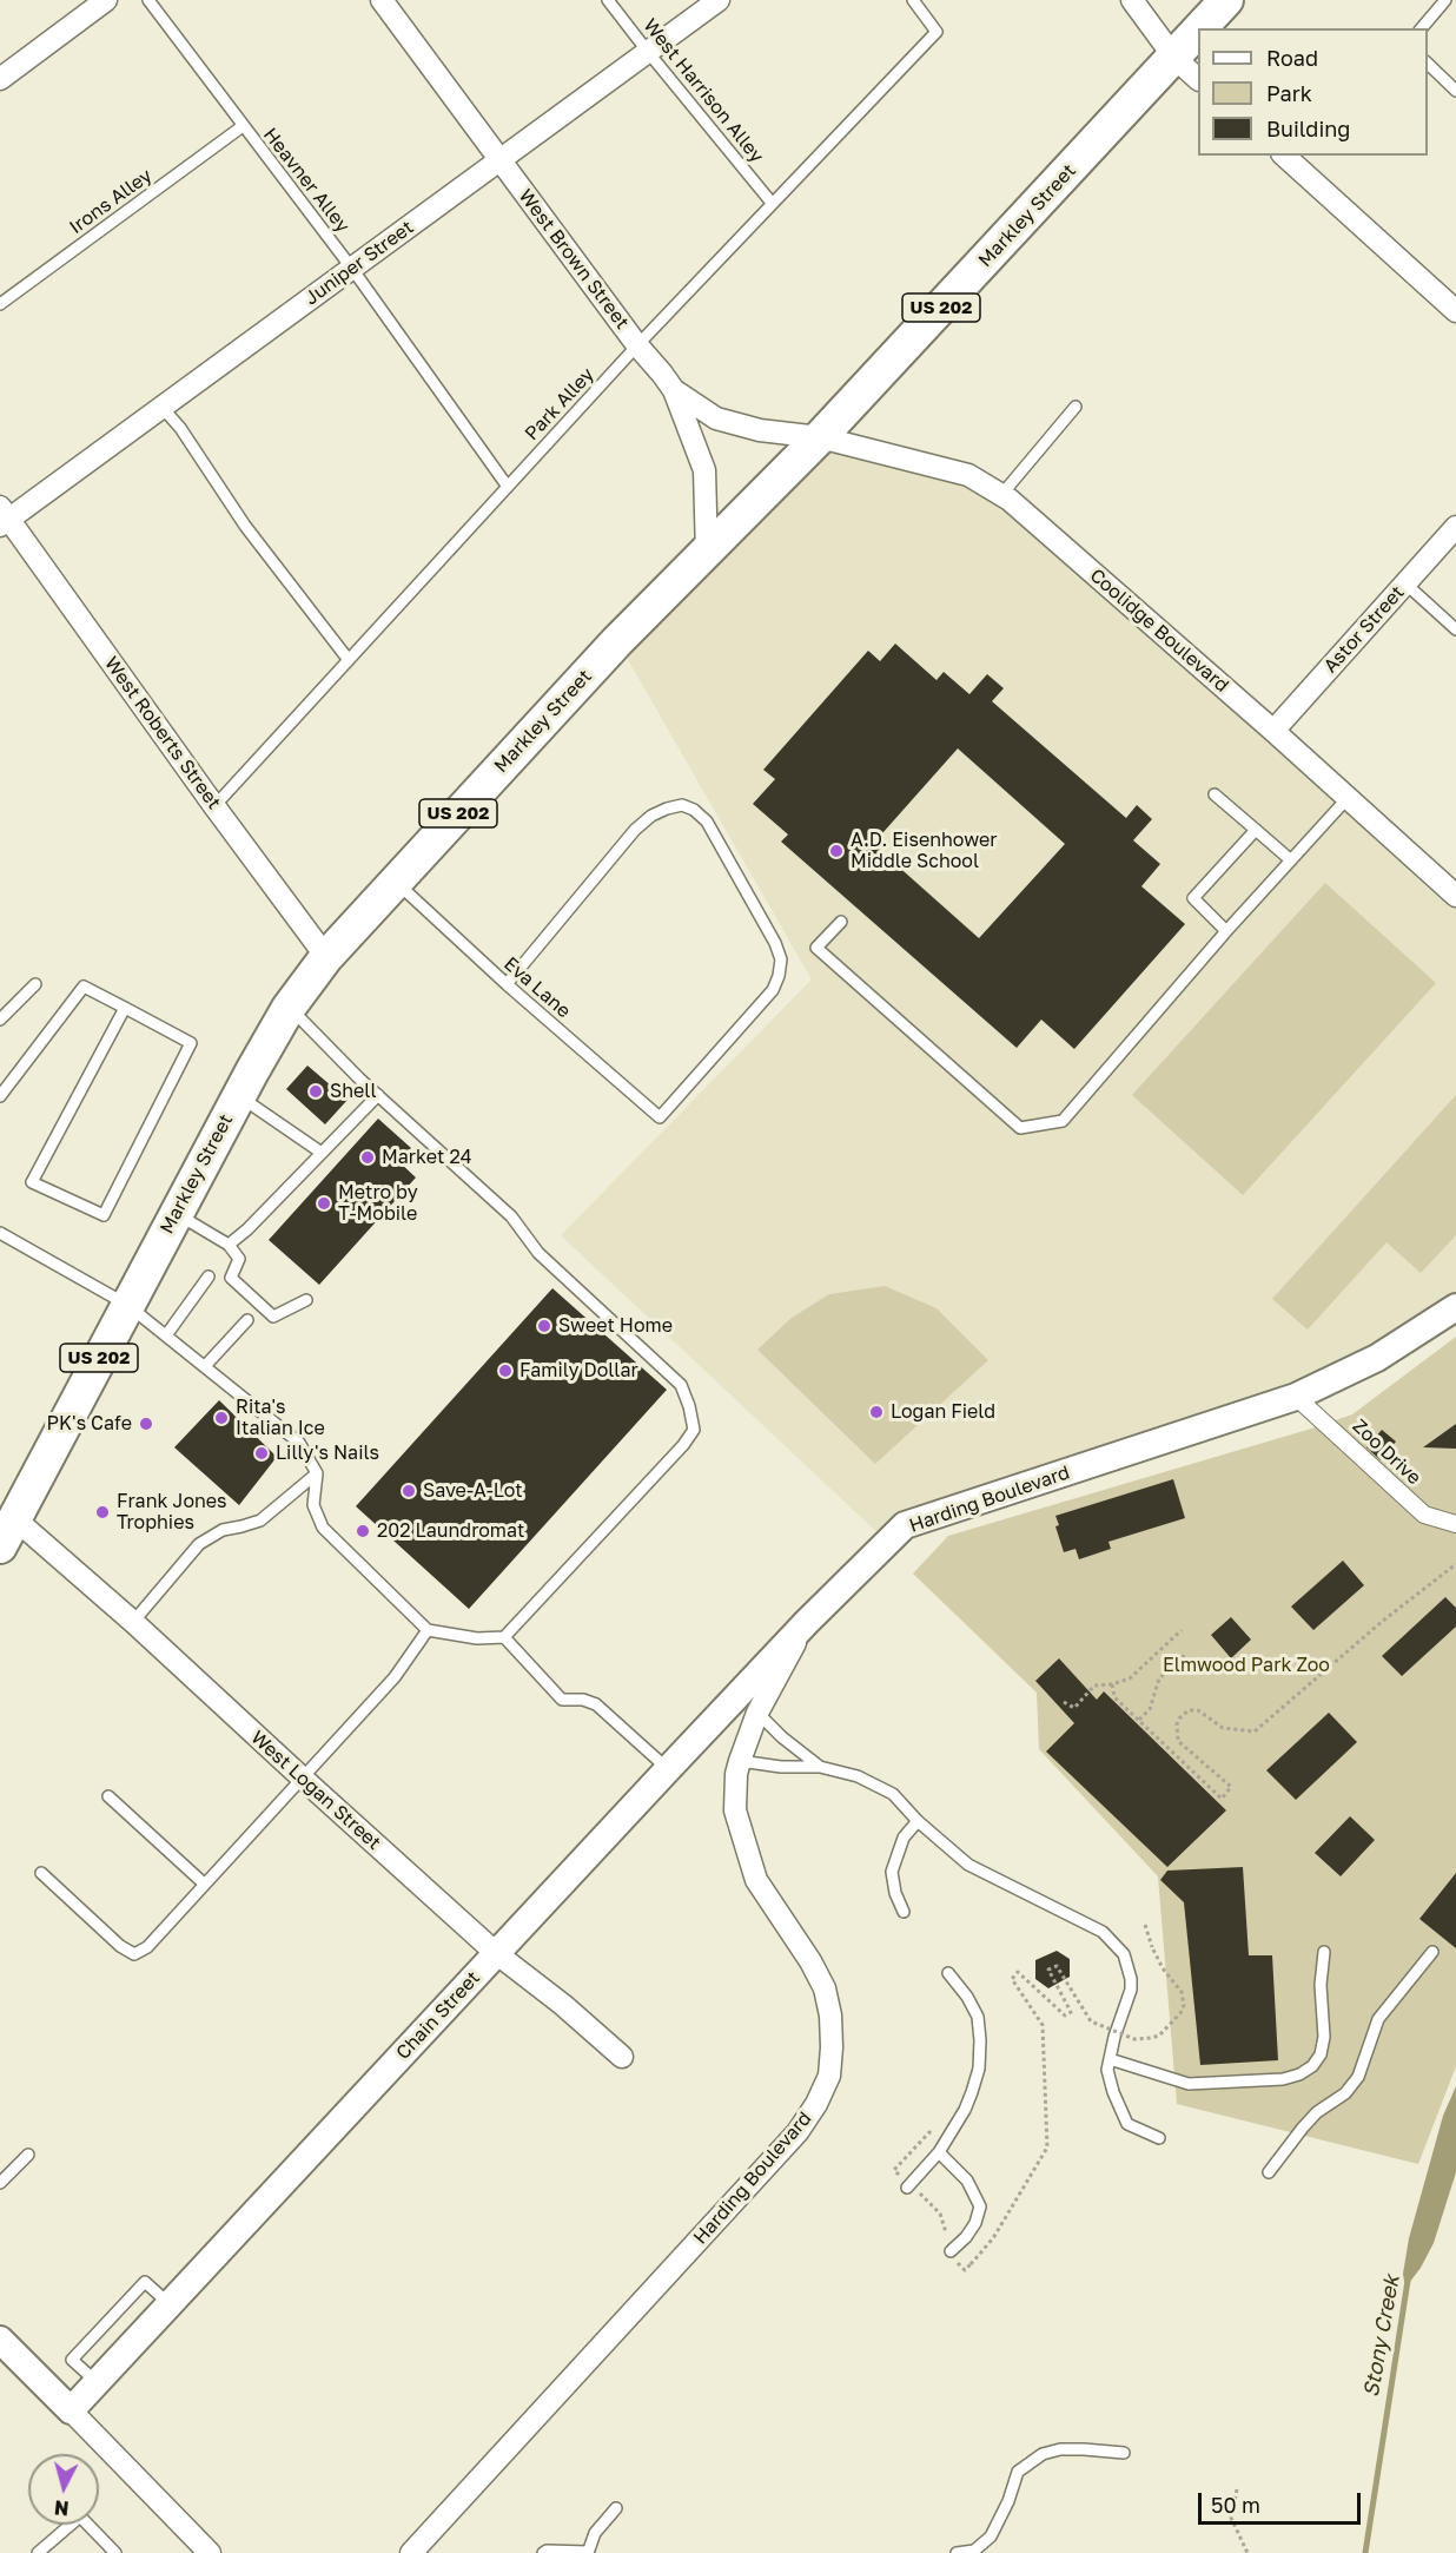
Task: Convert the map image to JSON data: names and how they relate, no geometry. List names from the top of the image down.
{
  "streets": {
    "highway": ["Markley Street", "US 202"],
    "street": [
      "West Brown Street",
      "Juniper Street",
      "Astor Street",
      "Coolidge Boulevard",
      "West Roberts Street",
      "Zoo Drive",
      "Harding Boulevard",
      "West Logan Street",
      "Chain Street"
    ],
    "lane": [
      "West Harrison Alley",
      "Heavner Alley",
      "Irons Alley",
      "Park Alley",
      "Eva Lane"
    ]
  },
  "crossings": [
    ["West Harrison Alley", "Juniper Street"],
    ["West Harrison Alley", "Park Alley"],
    ["Heavner Alley", "Irons Alley"],
    ["Heavner Alley", "Juniper Street"],
    ["Heavner Alley", "Park Alley"],
    ["Markley Street", "West Brown Street"],
    ["Markley Street", "Coolidge Boulevard"],
    ["Markley Street", "West Roberts Street"],
    ["Markley Street", "Eva Lane"],
    ["Markley Street", "West Logan Street"],
    ["West Brown Street", "Juniper Street"],
    ["West Brown Street", "Park Alley"],
    ["West Brown Street", "Coolidge Boulevard"],
    ["Juniper Street", "West Roberts Street"],
    ["Park Alley", "West Roberts Street"],
    ["Astor Street", "Coolidge Boulevard"],
    ["Zoo Drive", "Harding Boulevard"],
    ["Harding Boulevard", "Chain Street"],
    ["West Logan Street", "Chain Street"]
  ],
  "water": ["Stony Creek"],
  "parks": ["Elmwood Park Zoo"],
  "places": [
    "A.D. Eisenhower Middle School",
    "Shell",
    "Market 24",
    "Metro by T-Mobile",
    "Sweet Home",
    "Family Dollar",
    "Logan Field",
    "Rita's Italian Ice",
    "PK's Cafe",
    "Lilly's Nails",
    "Save-A-Lot",
    "Frank Jones Trophies",
    "202 Laundromat"
  ],
  "legend": ["Road", "Park", "Building"],
  "scale_bar": "50 m",
  "north": "bottom"
}
